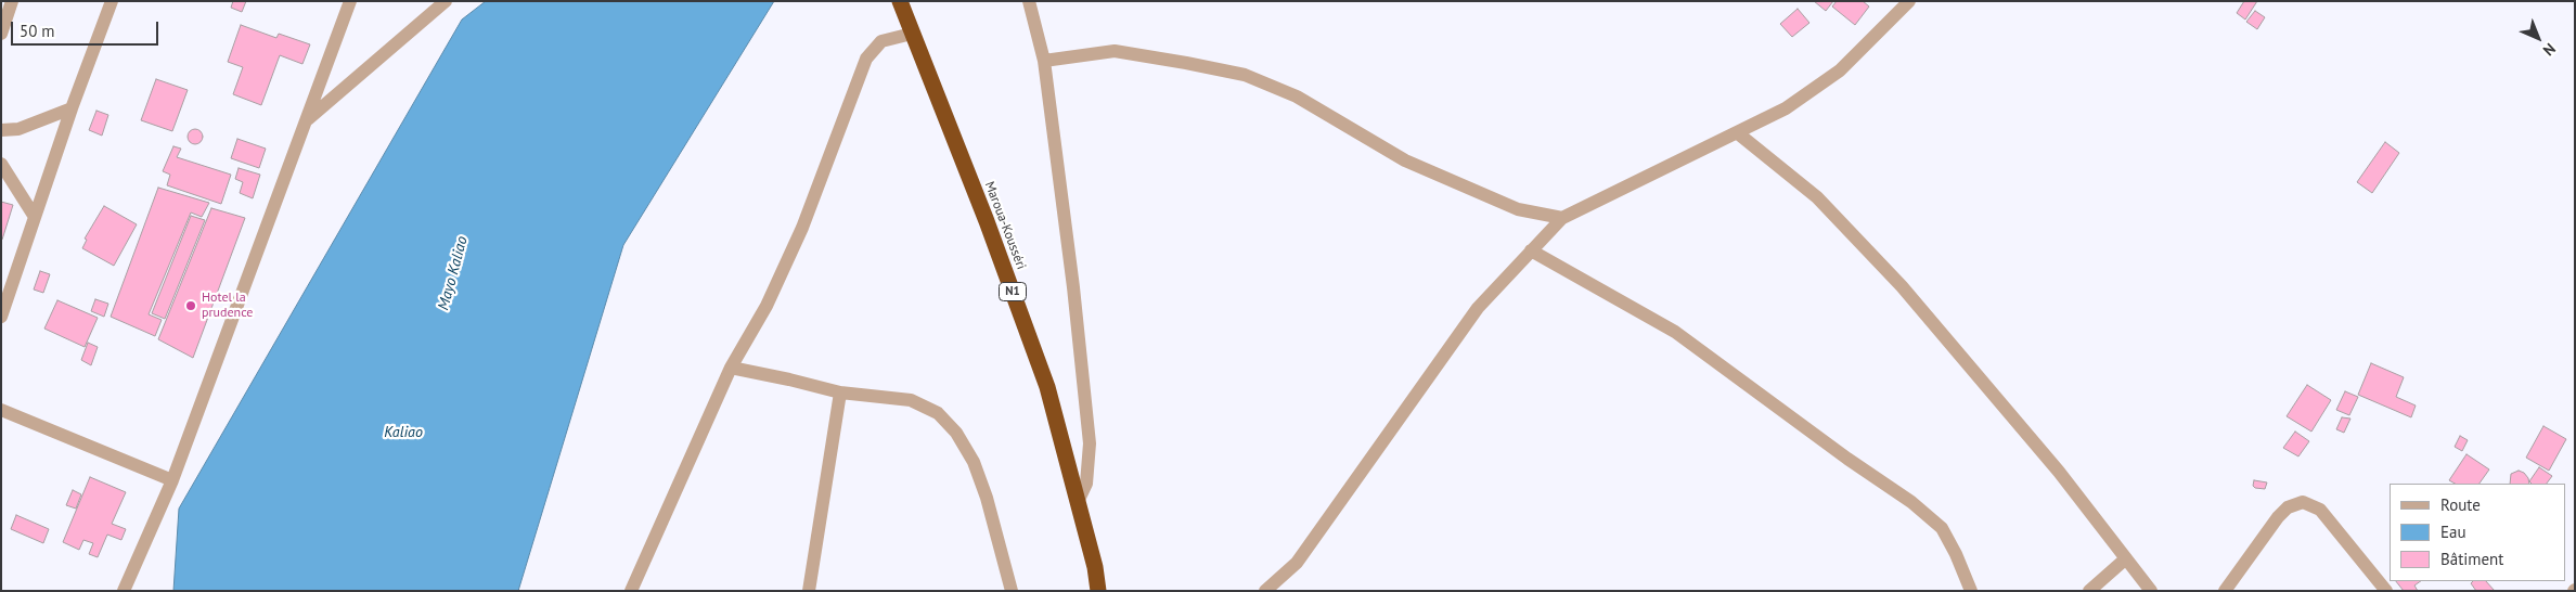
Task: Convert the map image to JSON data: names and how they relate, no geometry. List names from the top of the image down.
{
  "streets": {
    "highway": ["Maroua-Kousséri", "N1"]
  },
  "water": ["Mayo Kaliao", "Kaliao"],
  "places": ["Hotel la prudence"],
  "legend": ["Route", "Eau", "Bâtiment"],
  "scale_bar": "50 m",
  "north": "bottom right"
}
